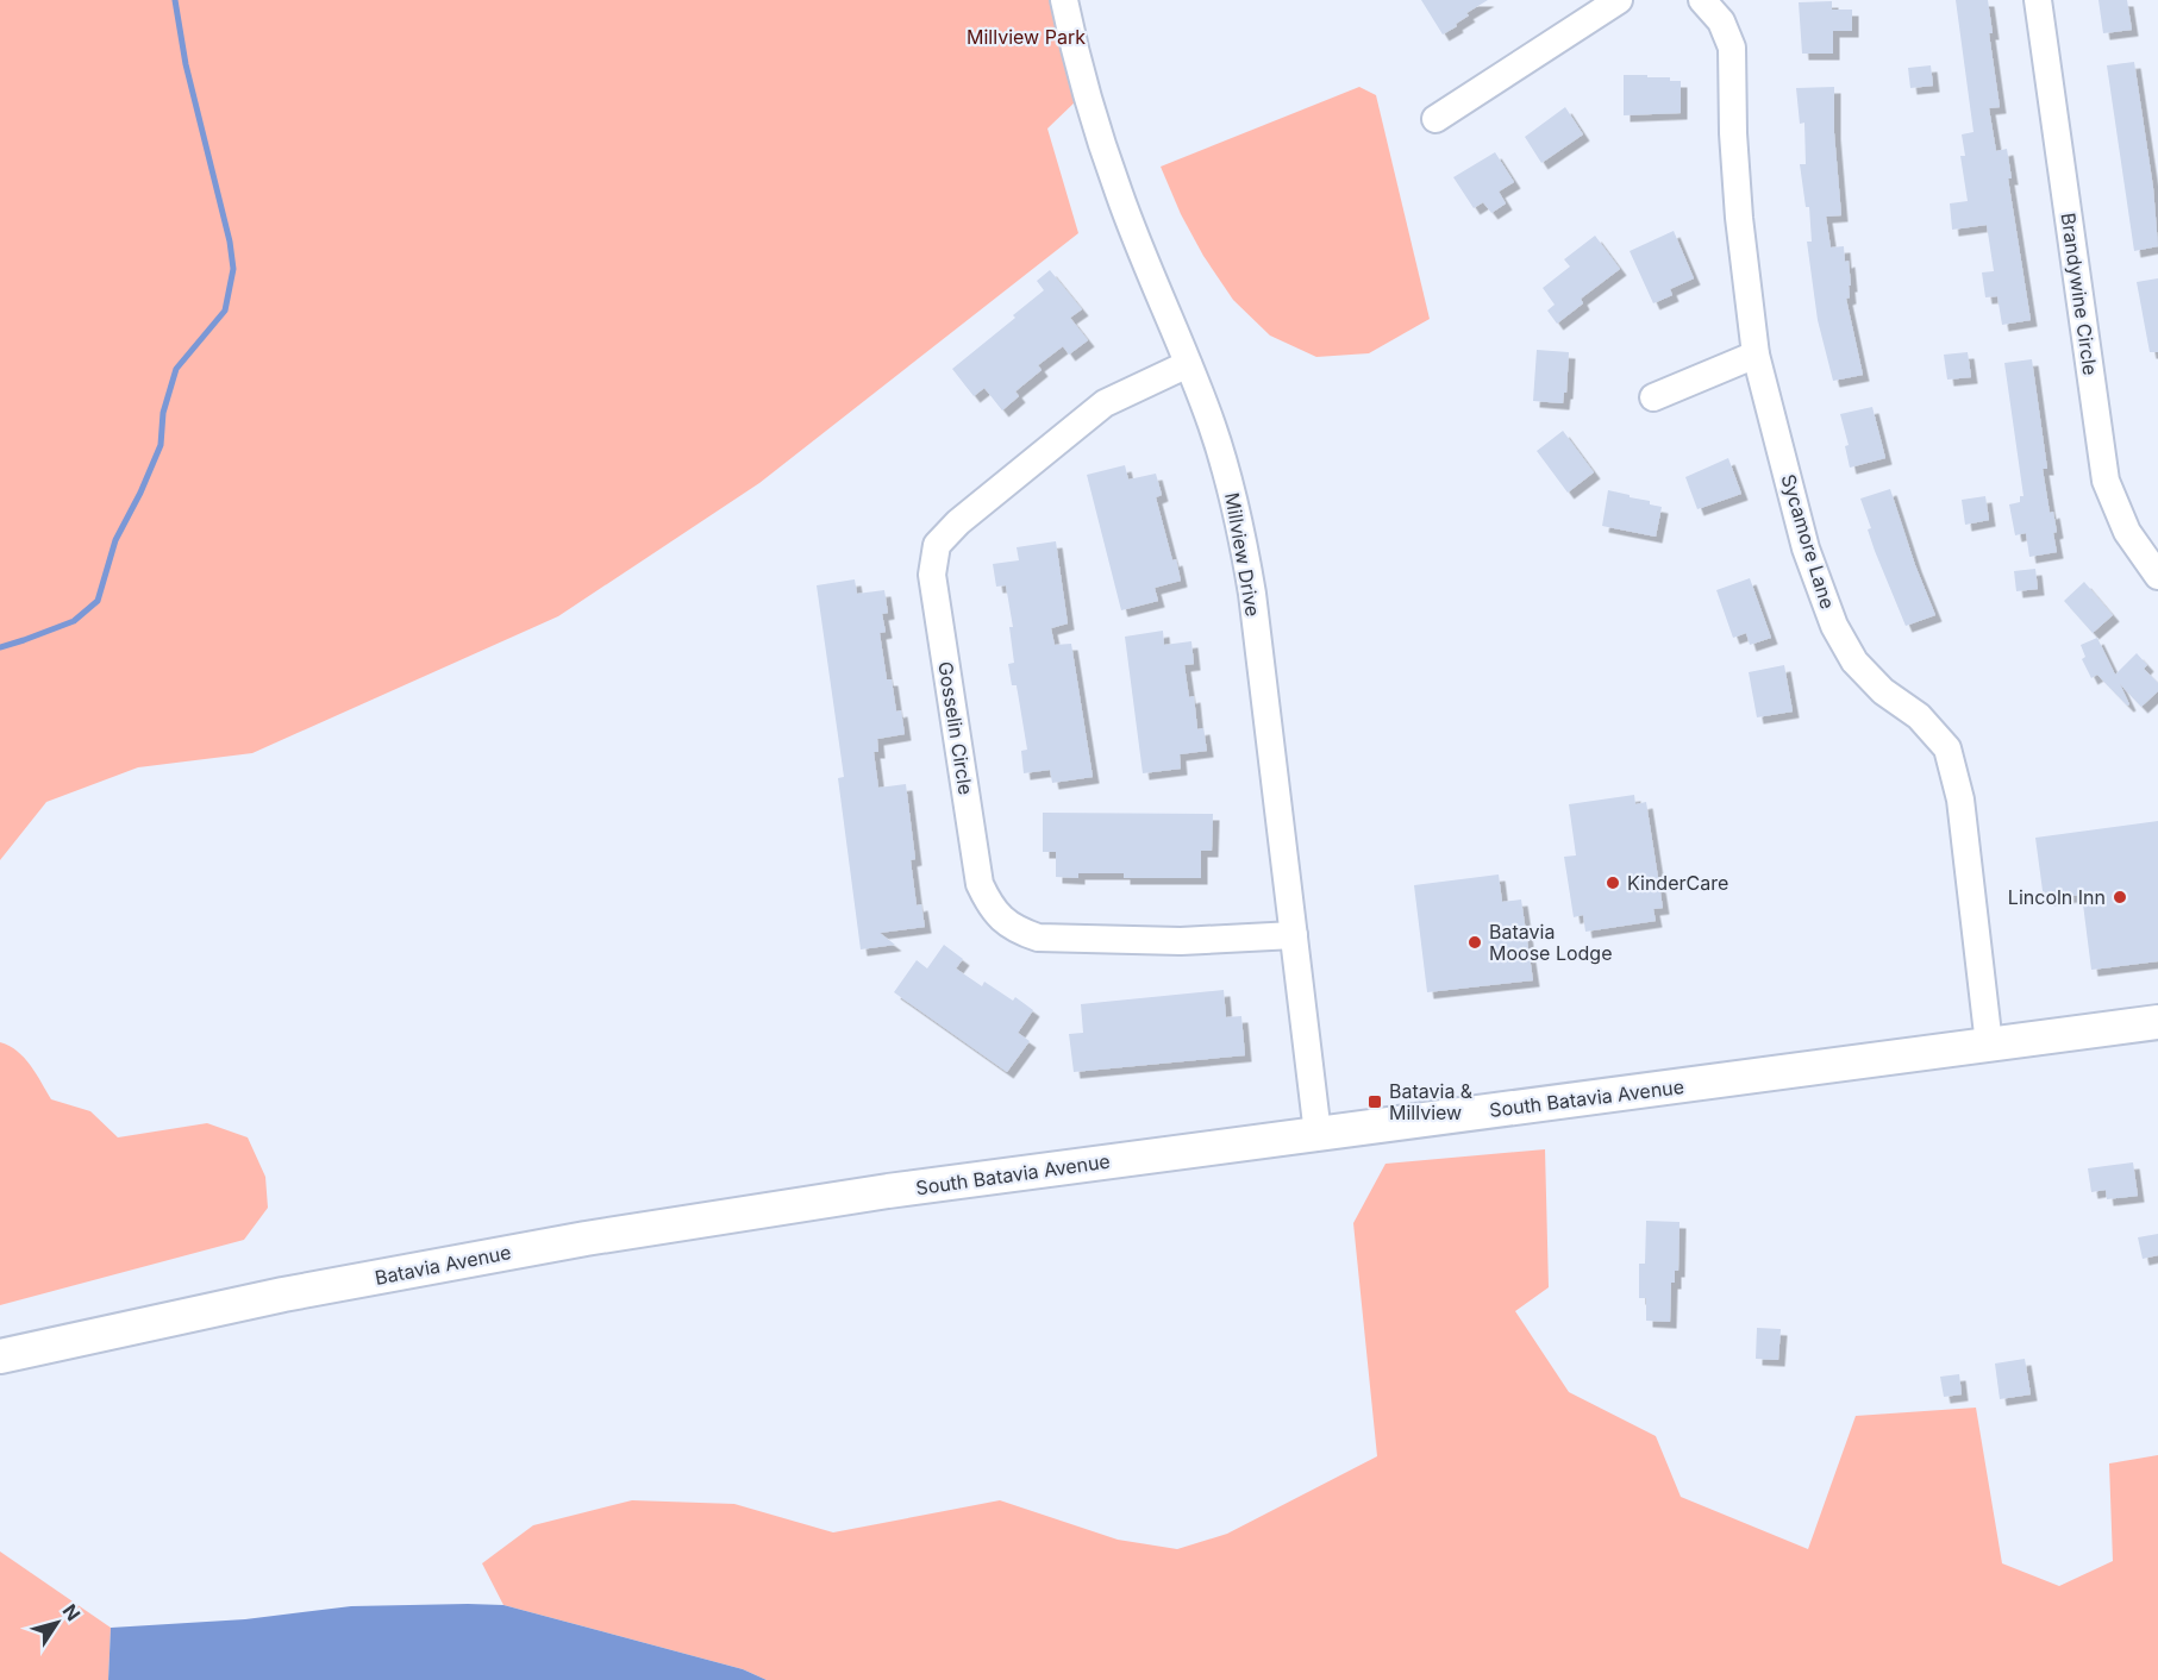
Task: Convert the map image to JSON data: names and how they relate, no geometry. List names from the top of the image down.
{
  "streets": {
    "main road": ["South Batavia Avenue", "Batavia Avenue"],
    "street": [
      "Brandywine Circle",
      "Sycamore Lane",
      "Millview Drive",
      "Gosselin Circle"
    ]
  },
  "crossings": [
    ["Sycamore Lane", "South Batavia Avenue"],
    ["Millview Drive", "Gosselin Circle"],
    ["Millview Drive", "South Batavia Avenue"],
    ["South Batavia Avenue", "Batavia Avenue"]
  ],
  "parks": ["Millview Park"],
  "places": {
    "other": ["KinderCare", "Lincoln Inn", "Batavia Moose Lodge"],
    "transit": ["Batavia & Millview"]
  },
  "north": "top right"
}
